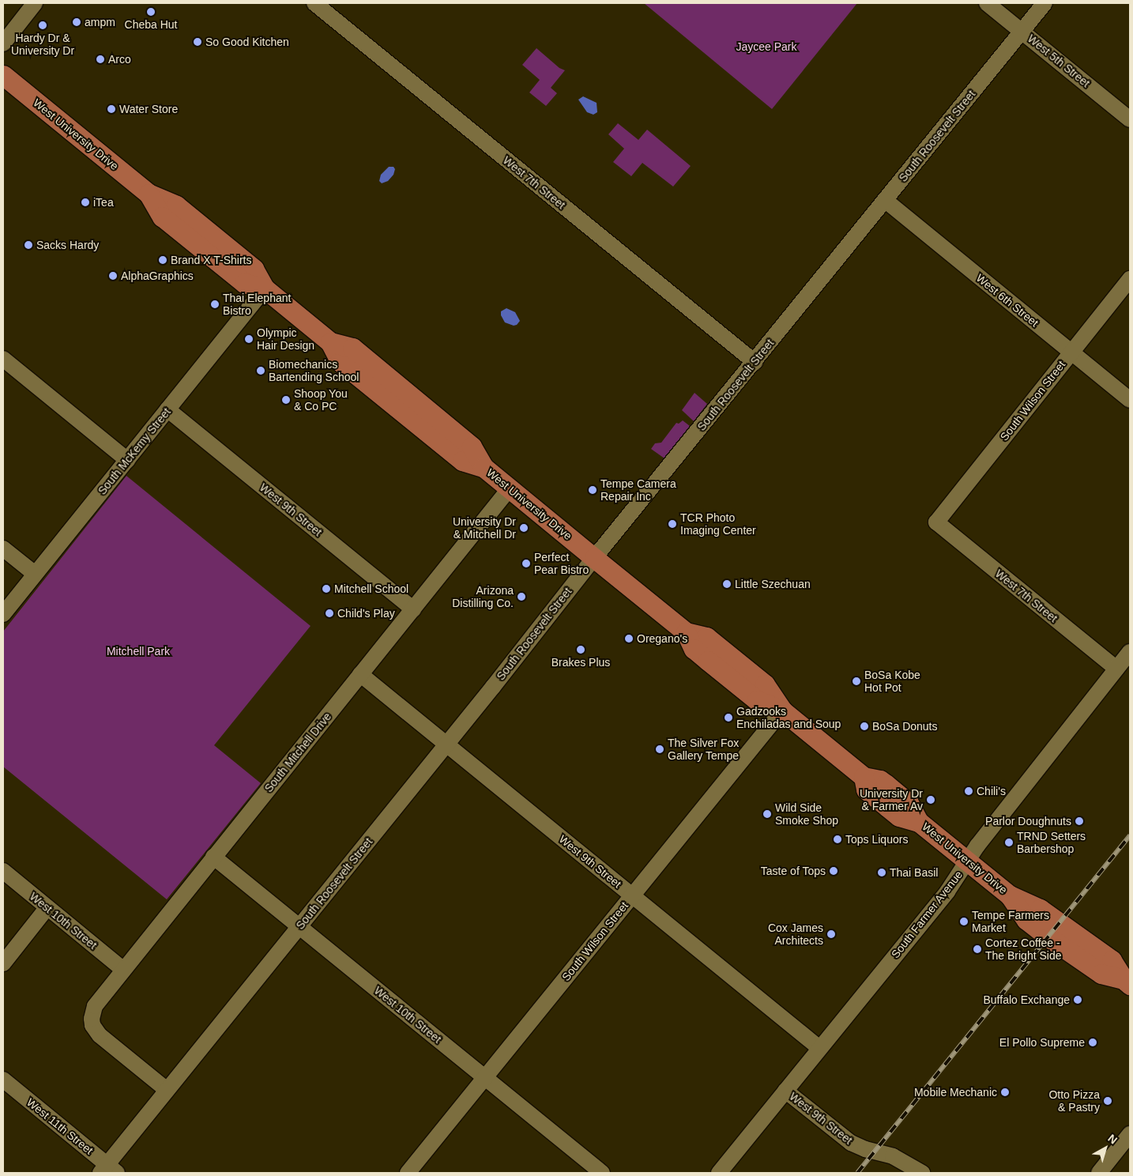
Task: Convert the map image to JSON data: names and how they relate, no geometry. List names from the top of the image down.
{
  "streets": {
    "main road": ["West University Drive"],
    "street": [
      "West 5th Street",
      "South Roosevelt Street",
      "West 7th Street",
      "West 6th Street",
      "South Wilson Street",
      "South McKemy Street",
      "West 9th Street",
      "South Mitchell Drive",
      "South Farmer Avenue",
      "West 10th Street",
      "West 11th Street"
    ]
  },
  "crossings": [
    ["West 5th Street", "South Roosevelt Street"],
    ["West University Drive", "South Roosevelt Street"],
    ["West University Drive", "South Wilson Street"],
    ["West University Drive", "South McKemy Street"],
    ["West University Drive", "South Mitchell Drive"],
    ["West University Drive", "South Farmer Avenue"],
    ["South Roosevelt Street", "West 7th Street"],
    ["South Roosevelt Street", "West 6th Street"],
    ["South Roosevelt Street", "West 9th Street"],
    ["South Roosevelt Street", "South Mitchell Drive"],
    ["South Roosevelt Street", "West 10th Street"],
    ["South Roosevelt Street", "West 11th Street"],
    ["West 7th Street", "South Wilson Street"],
    ["West 7th Street", "South Farmer Avenue"],
    ["West 6th Street", "South Wilson Street"],
    ["South Wilson Street", "West 9th Street"],
    ["South Wilson Street", "West 10th Street"],
    ["South McKemy Street", "West 9th Street"],
    ["West 9th Street", "South Mitchell Drive"],
    ["West 9th Street", "South Farmer Avenue"],
    ["South Mitchell Drive", "West 10th Street"]
  ],
  "parks": ["Jaycee Park", "Mitchell Park"],
  "places": [
    "Cheba Hut",
    "ampm",
    "Hardy Dr & University Dr",
    "So Good Kitchen",
    "Arco",
    "Water Store",
    "iTea",
    "Sacks Hardy",
    "Brand X T-Shirts",
    "AlphaGraphics",
    "Thai Elephant Bistro",
    "Olympic Hair Design",
    "Biomechanics Bartending School",
    "Shoop You & Co PC",
    "Tempe Camera Repair Inc",
    "TCR Photo Imaging Center",
    "University Dr & Mitchell Dr",
    "Perfect Pear Bistro",
    "Little Szechuan",
    "Mitchell School",
    "Arizona Distilling Co.",
    "Child's Play",
    "Oregano's",
    "Brakes Plus",
    "BoSa Kobe Hot Pot",
    "Gadzooks Enchiladas and Soup",
    "BoSa Donuts",
    "The Silver Fox Gallery Tempe",
    "Chili's",
    "University Dr & Farmer Av",
    "Wild Side Smoke Shop",
    "Parlor Doughnuts",
    "Tops Liquors",
    "TRND Setters Barbershop",
    "Taste of Tops",
    "Thai Basil",
    "Tempe Farmers Market",
    "Cox James Architects",
    "Cortez Coffee - The Bright Side",
    "Buffalo Exchange",
    "El Pollo Supreme",
    "Mobile Mechanic",
    "Otto Pizza & Pastry"
  ],
  "north": "top right"
}
